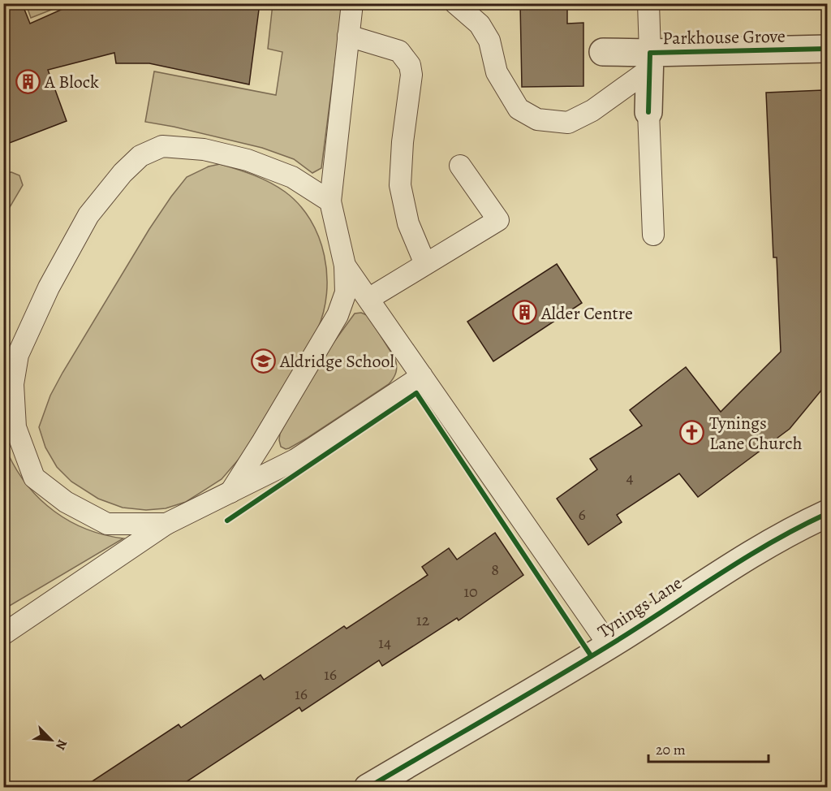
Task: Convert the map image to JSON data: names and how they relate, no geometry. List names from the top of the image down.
{
  "streets": {
    "street": ["Parkhouse Grove", "Tynings Lane"]
  },
  "places": {
    "building": ["A Block", "Alder Centre"],
    "school or university": ["Aldridge School"],
    "church": ["Tynings Lane Church"]
  },
  "house_numbers": [
    "4",
    "6",
    "8",
    "10",
    "12",
    "14",
    "16",
    "16"
  ],
  "scale_bar": "20 m",
  "north": "bottom right"
}
